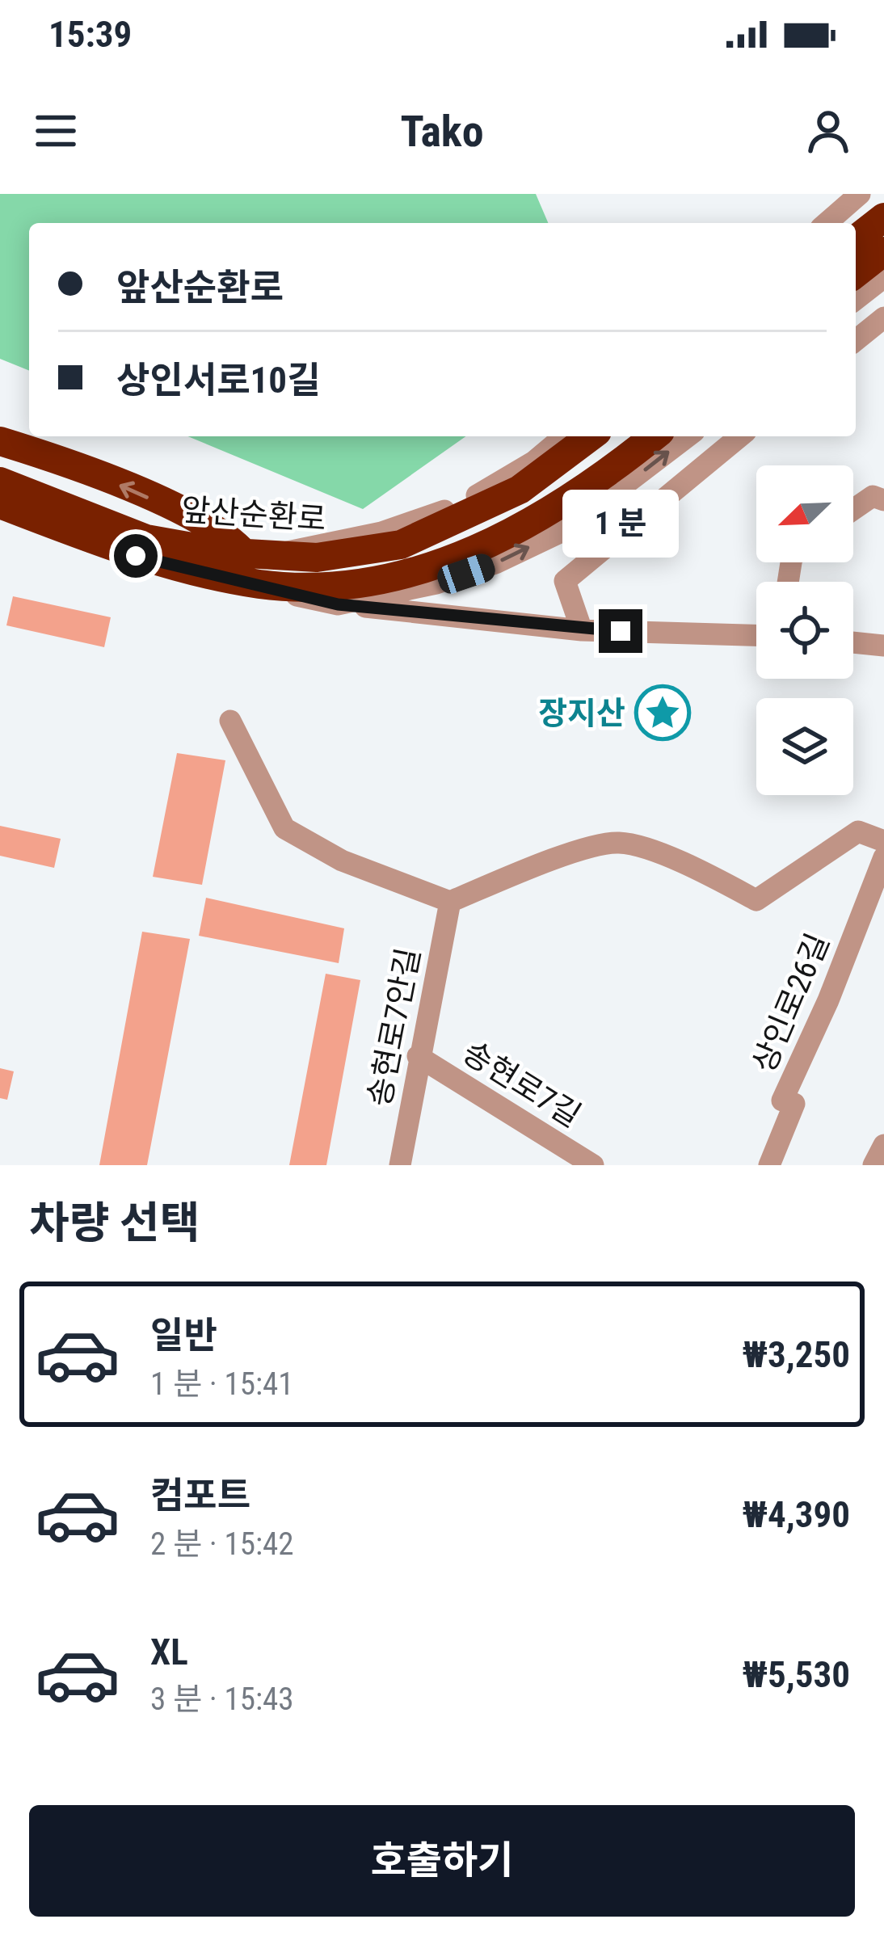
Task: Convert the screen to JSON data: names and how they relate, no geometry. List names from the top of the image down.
{
  "streets": {
    "highway": ["앞산순환로"],
    "street": ["상인로26길", "송현로7안길", "송현로7길"]
  },
  "crossings": [
    ["송현로7안길", "송현로7길"]
  ],
  "places": {
    "place": ["장지산"]
  },
  "north": "bottom left",
  "page": {
    "status": "15:39",
    "header": "Tako",
    "banner": ["앞산순환로", "상인서로10길"],
    "bubble": "1 분",
    "heading": "차량 선택",
    "list": [
      {
        "name": "일반",
        "note": "1 분 · 15:41",
        "value": "₩3,250"
      },
      {
        "name": "컴포트",
        "note": "2 분 · 15:42",
        "value": "₩4,390"
      },
      {
        "name": "XL",
        "note": "3 분 · 15:43",
        "value": "₩5,530"
      }
    ],
    "buttons": "호출하기"
  }
}
